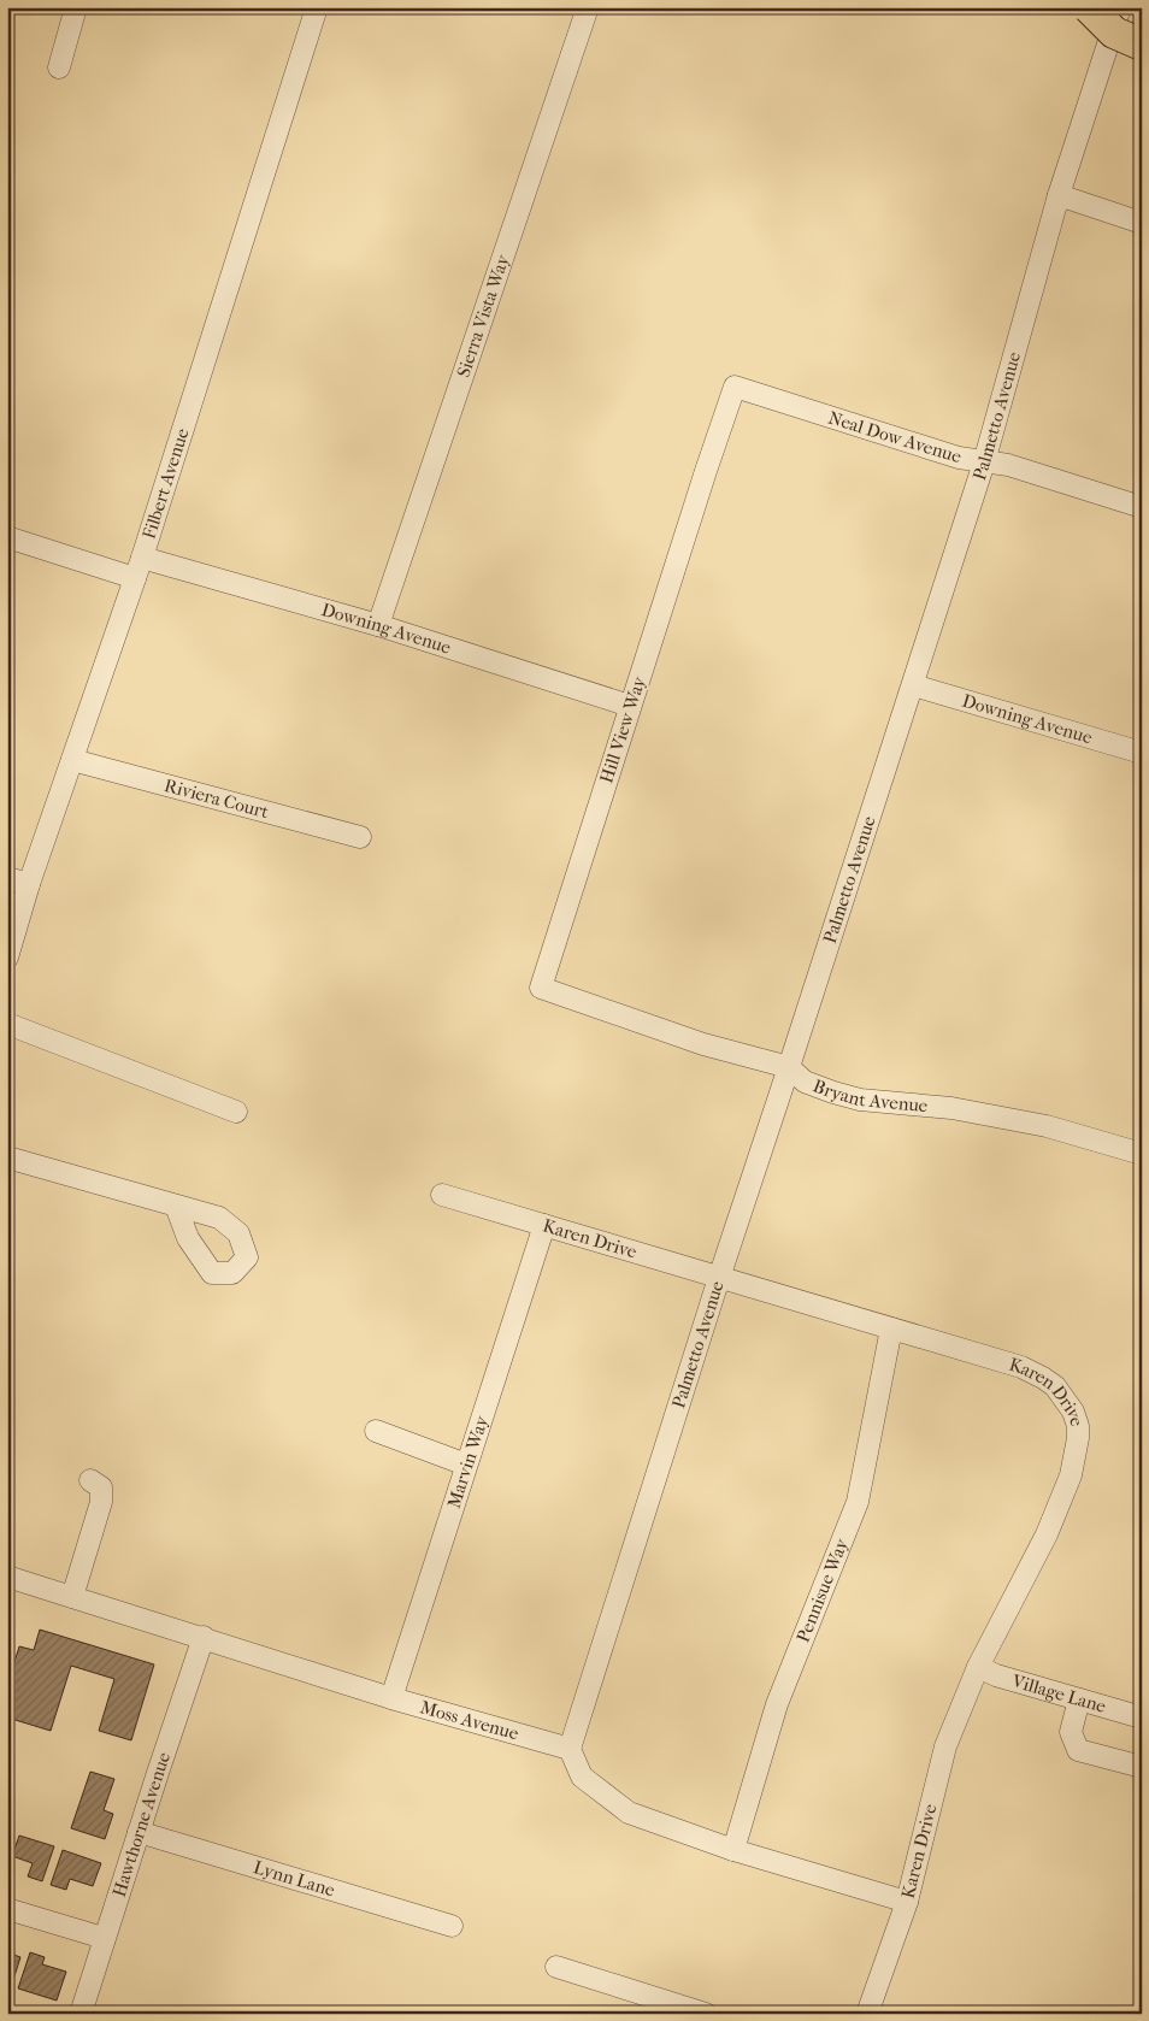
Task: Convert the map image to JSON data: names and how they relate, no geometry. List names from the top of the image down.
{
  "streets": {
    "street": [
      "Sierra Vista Way",
      "Palmetto Avenue",
      "Neal Dow Avenue",
      "Filbert Avenue",
      "Downing Avenue",
      "Hill View Way",
      "Riviera Court",
      "Bryant Avenue",
      "Karen Drive",
      "Marvin Way",
      "Pennisue Way",
      "Village Lane",
      "Moss Avenue",
      "Hawthorne Avenue",
      "Lynn Lane"
    ]
  },
  "crossings": [
    ["Sierra Vista Way", "Downing Avenue"],
    ["Palmetto Avenue", "Neal Dow Avenue"],
    ["Palmetto Avenue", "Downing Avenue"],
    ["Palmetto Avenue", "Bryant Avenue"],
    ["Palmetto Avenue", "Karen Drive"],
    ["Palmetto Avenue", "Moss Avenue"],
    ["Neal Dow Avenue", "Hill View Way"],
    ["Filbert Avenue", "Downing Avenue"],
    ["Filbert Avenue", "Riviera Court"],
    ["Downing Avenue", "Hill View Way"],
    ["Hill View Way", "Bryant Avenue"],
    ["Karen Drive", "Marvin Way"],
    ["Karen Drive", "Pennisue Way"],
    ["Karen Drive", "Village Lane"],
    ["Marvin Way", "Moss Avenue"],
    ["Moss Avenue", "Hawthorne Avenue"],
    ["Hawthorne Avenue", "Lynn Lane"]
  ]
}
